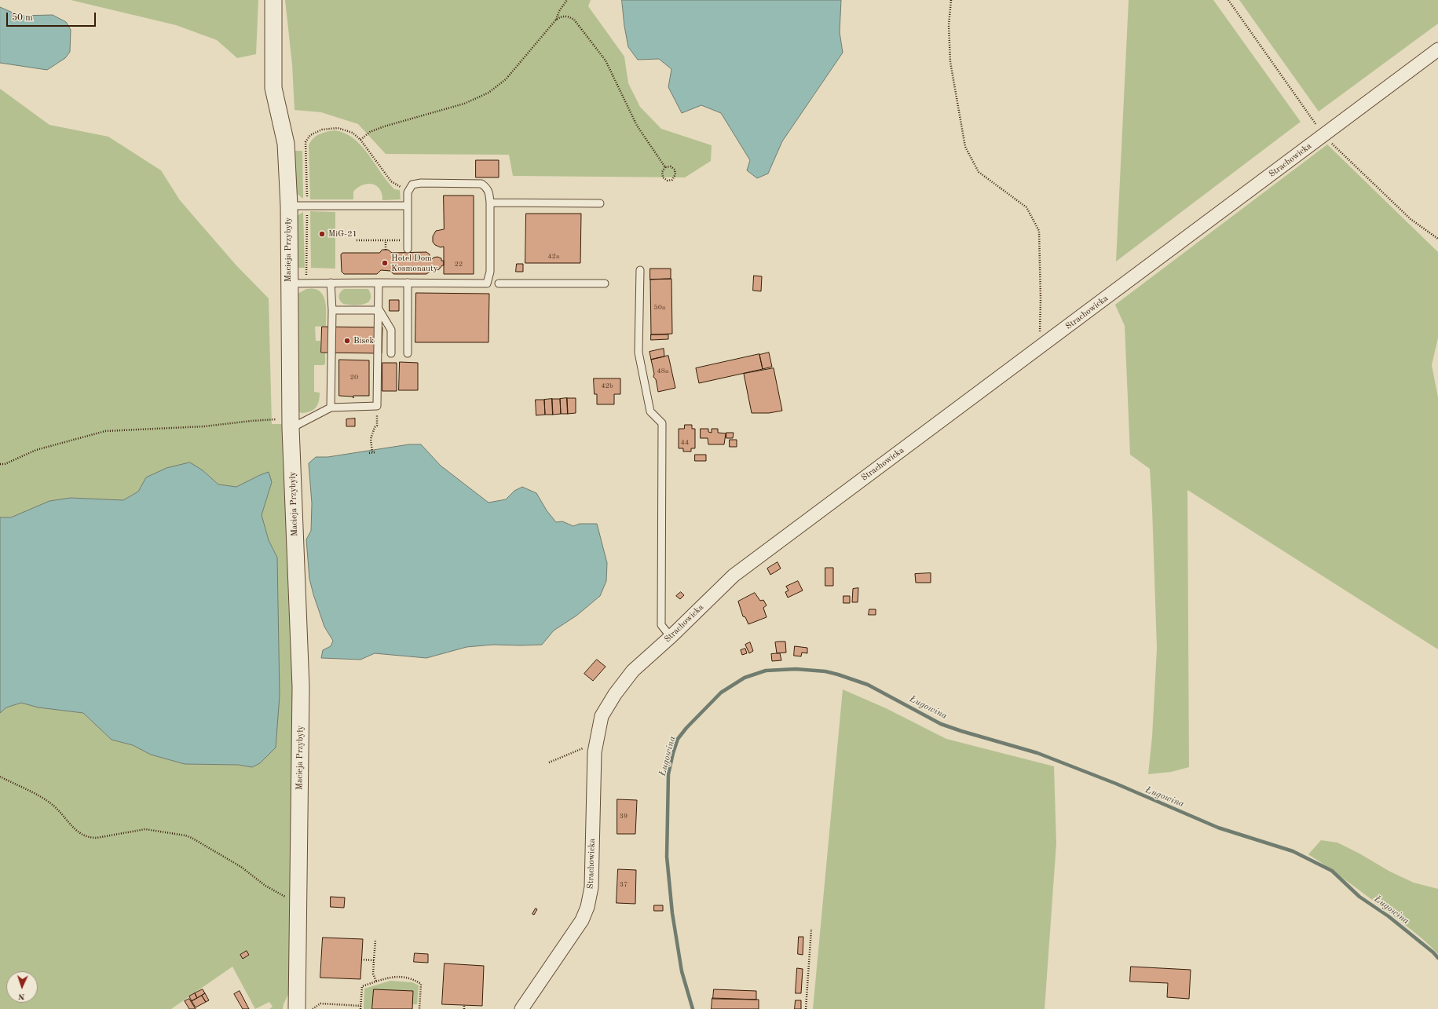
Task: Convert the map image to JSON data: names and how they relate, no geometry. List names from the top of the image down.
{
  "streets": {
    "street": ["Strachowicka", "Macieja Przybyły"]
  },
  "water": ["Ługowina"],
  "places": ["MiG-21", "Hotel Dom Kosmonauty", "Bisek"],
  "house_numbers": [
    "42a",
    "22",
    "50a",
    "48a",
    "20",
    "42b",
    "44",
    "39",
    "37"
  ],
  "scale_bar": "50 m",
  "north": "bottom"
}
